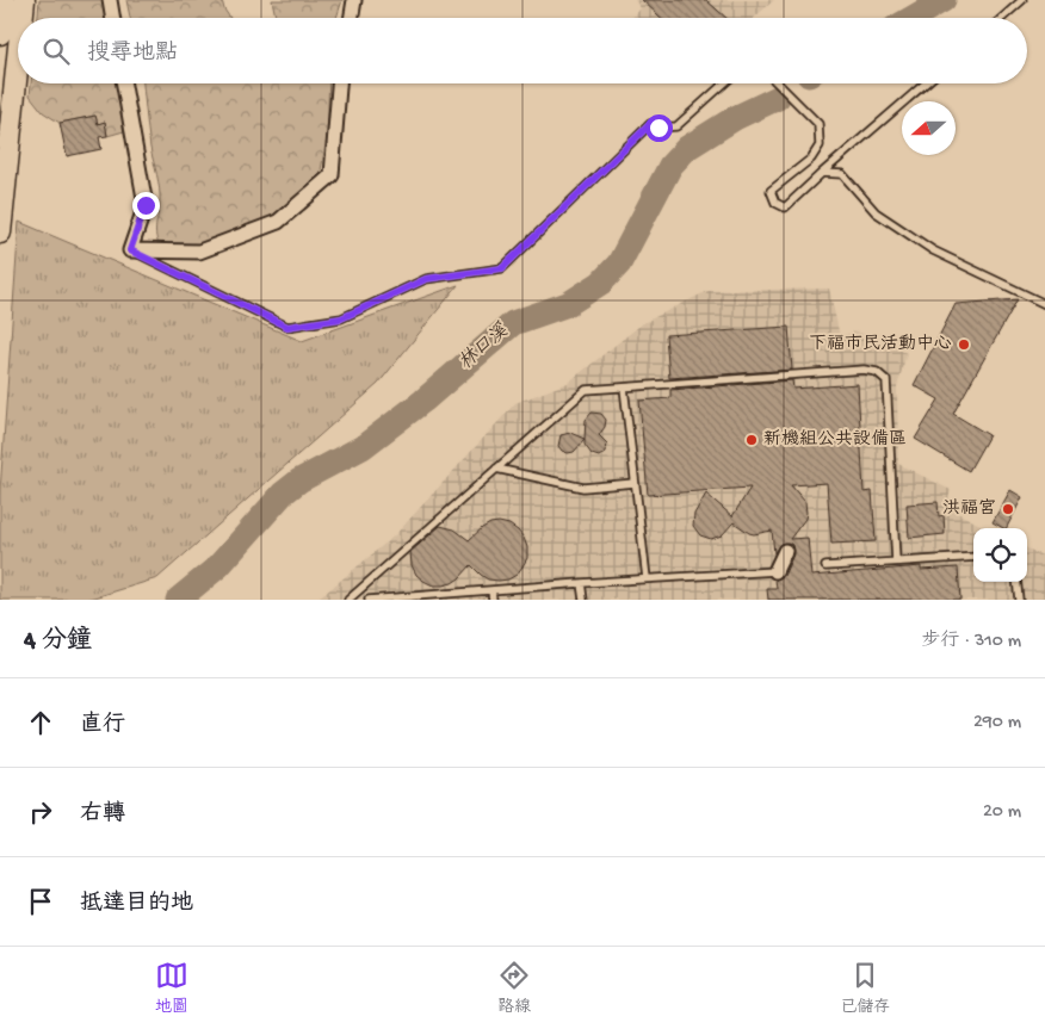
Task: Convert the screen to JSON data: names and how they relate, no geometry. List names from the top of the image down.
{
  "water": ["林口溪"],
  "places": ["下福市民活動中心", "新機組公共設備區", "洪福宮"],
  "north": "left",
  "page": {
    "search": "搜尋地點",
    "heading": ["4 分鐘", "步行 · 310 m"],
    "list": [
      ["直行", "290 m"],
      ["右轉", "20 m"],
      "抵達目的地"
    ],
    "nav": ["地圖", "路線", "已儲存"]
  }
}
